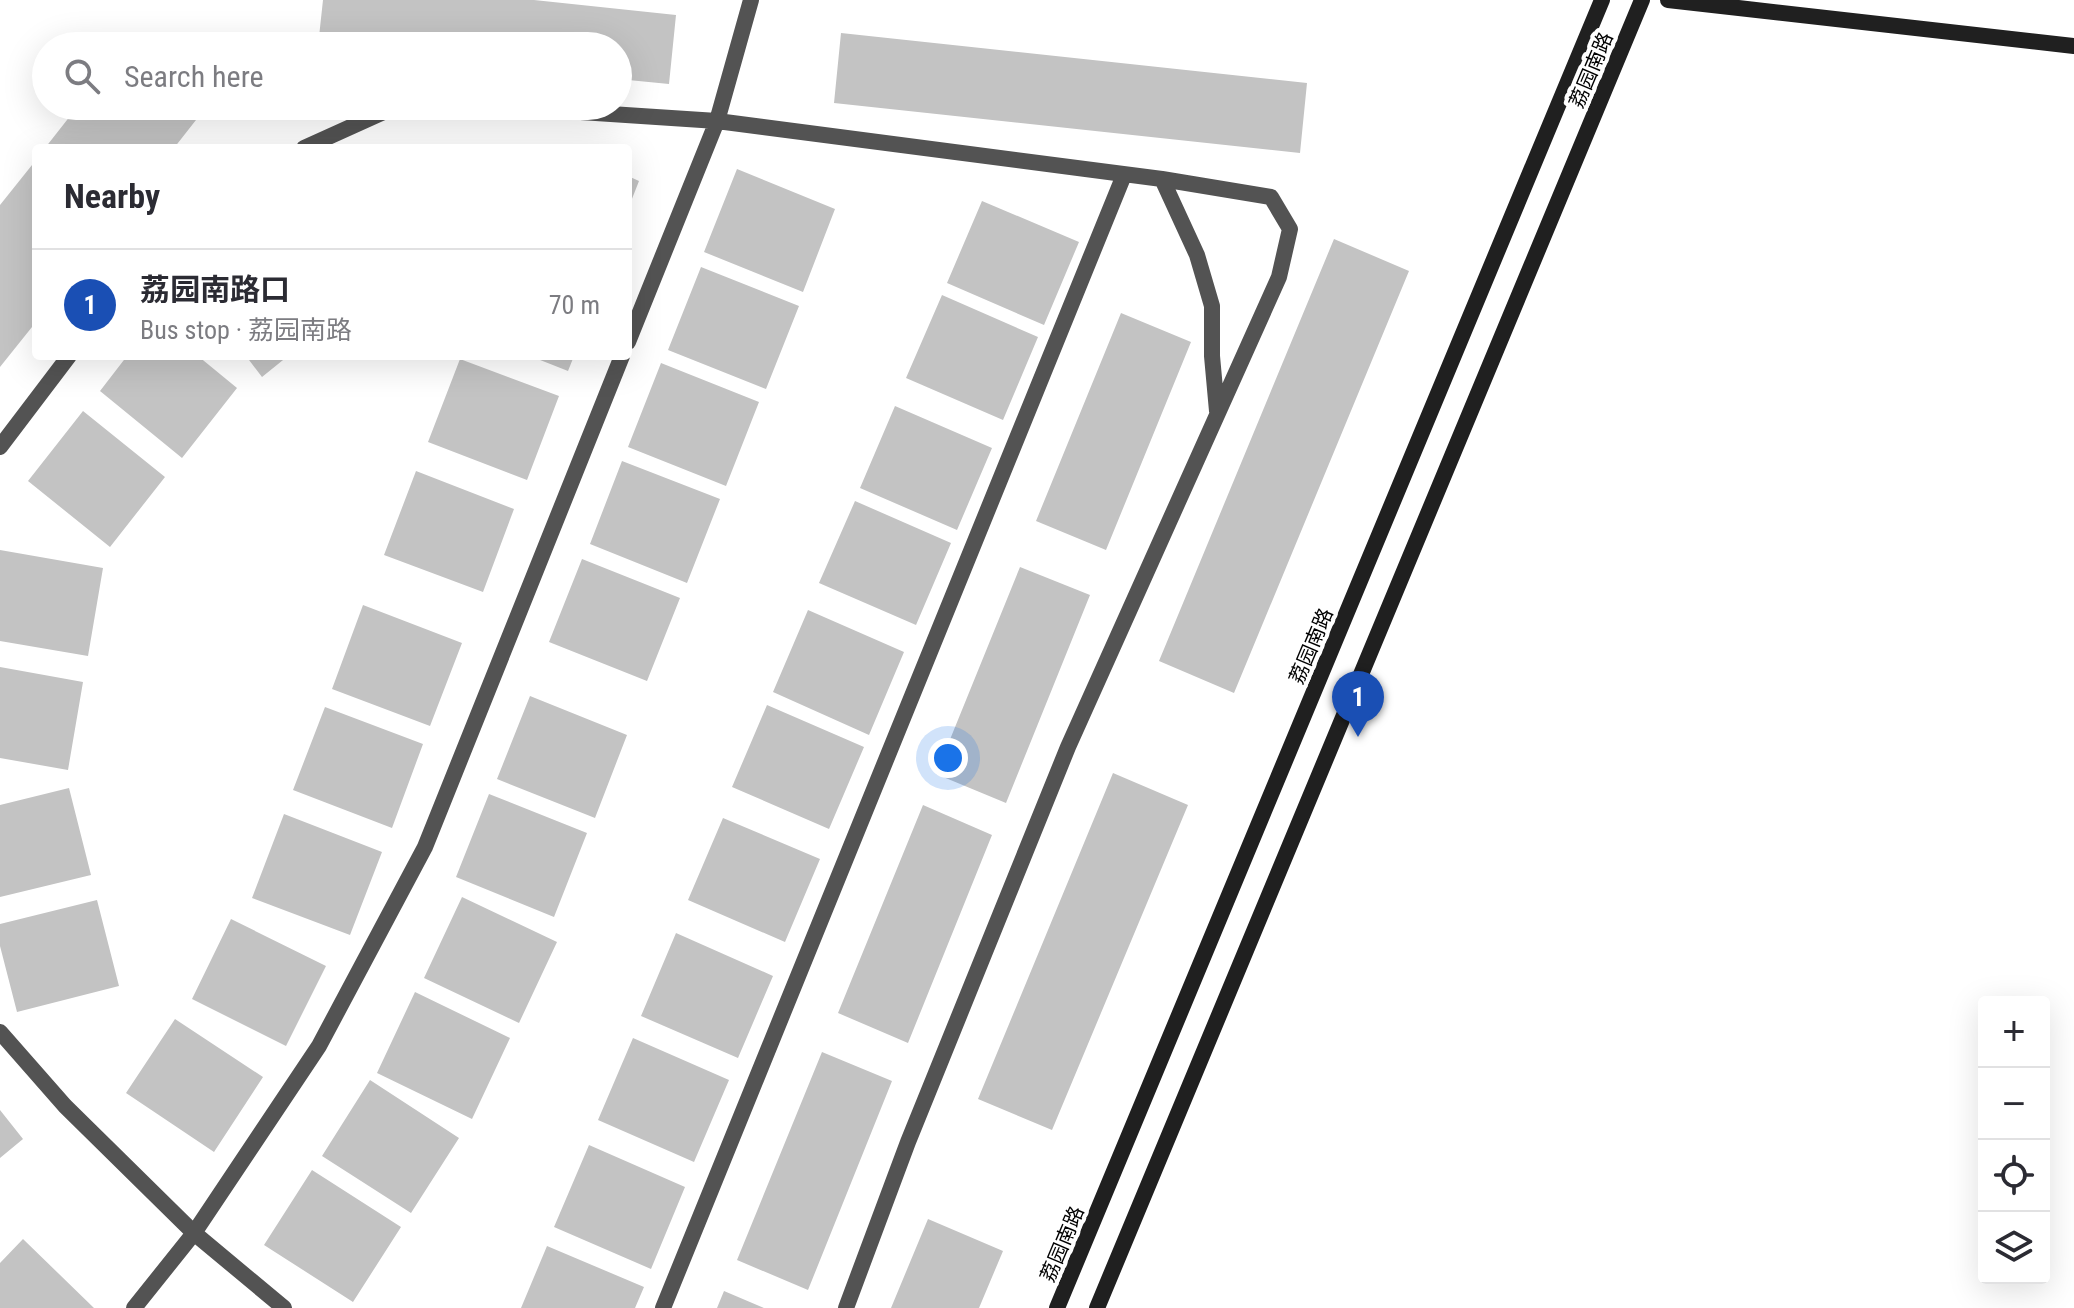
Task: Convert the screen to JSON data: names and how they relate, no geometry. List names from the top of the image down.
{
  "streets": {
    "main road": ["荔园南路"]
  },
  "page": {
    "search": "Search here",
    "heading": "Nearby",
    "list": [
      {
        "mark": "1",
        "name": "荔园南路口",
        "note": "Bus stop · 荔园南路",
        "value": "70 m"
      }
    ],
    "pins": "1",
    "map_buttons": ["+", "−"]
  }
}
